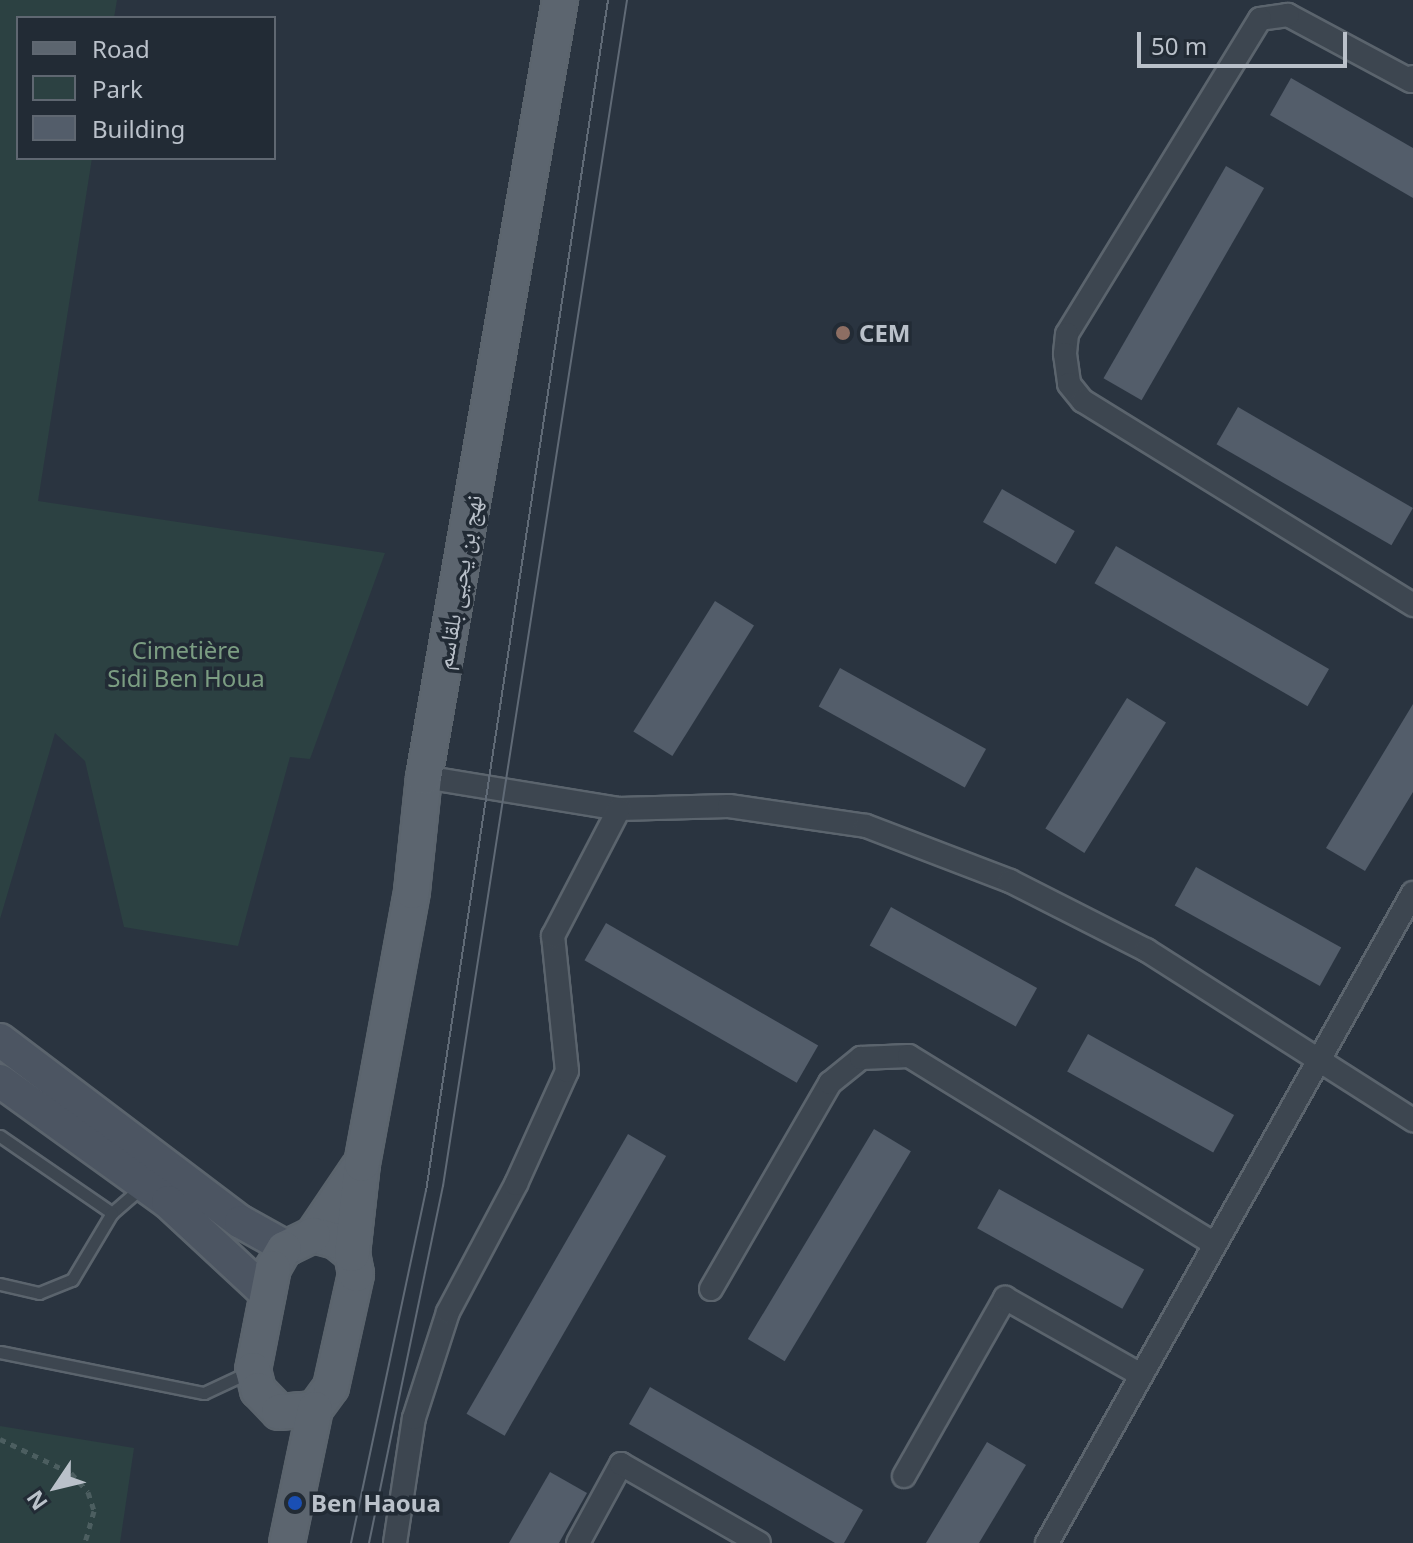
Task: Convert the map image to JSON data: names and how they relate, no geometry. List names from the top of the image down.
{
  "streets": {
    "main road": ["نهج بن يحيى بلقاسم"]
  },
  "parks": ["Cimetière Sidi Ben Houa"],
  "places": ["CEM", "Ben Haoua"],
  "legend": ["Road", "Park", "Building"],
  "scale_bar": "50 m",
  "north": "bottom left"
}
